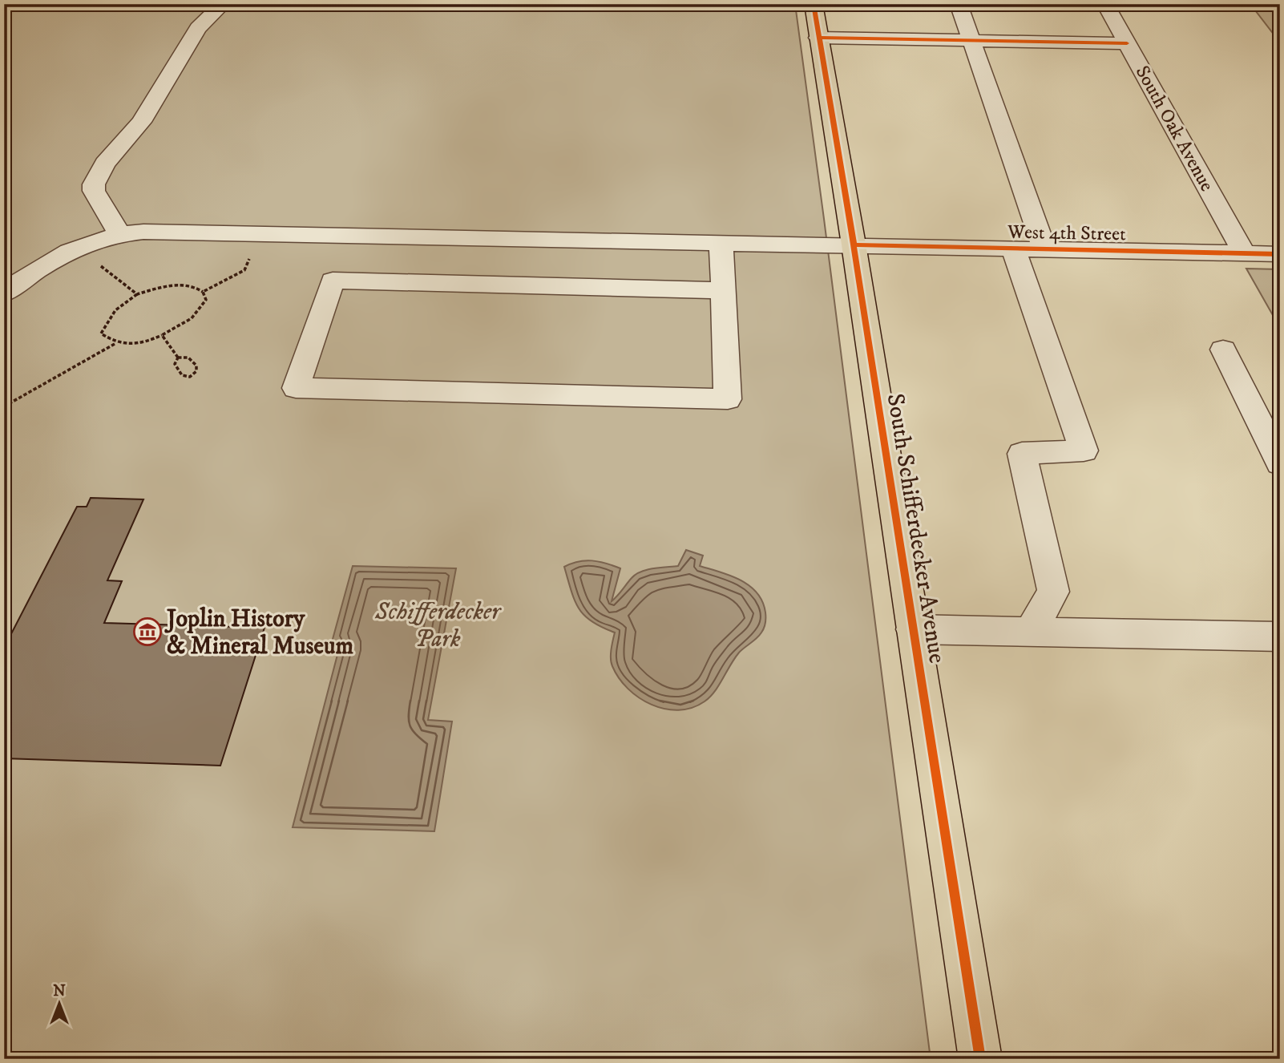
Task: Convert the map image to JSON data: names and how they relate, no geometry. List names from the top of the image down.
{
  "streets": {
    "main road": ["South Schifferdecker Avenue"],
    "street": ["South Oak Avenue", "West 4th Street"]
  },
  "crossings": [
    ["South Oak Avenue", "West 4th Street"],
    ["West 4th Street", "South Schifferdecker Avenue"]
  ],
  "parks": ["Schifferdecker Park"],
  "places": {
    "museum": ["Joplin History & Mineral Museum"]
  },
  "north": "top"
}
